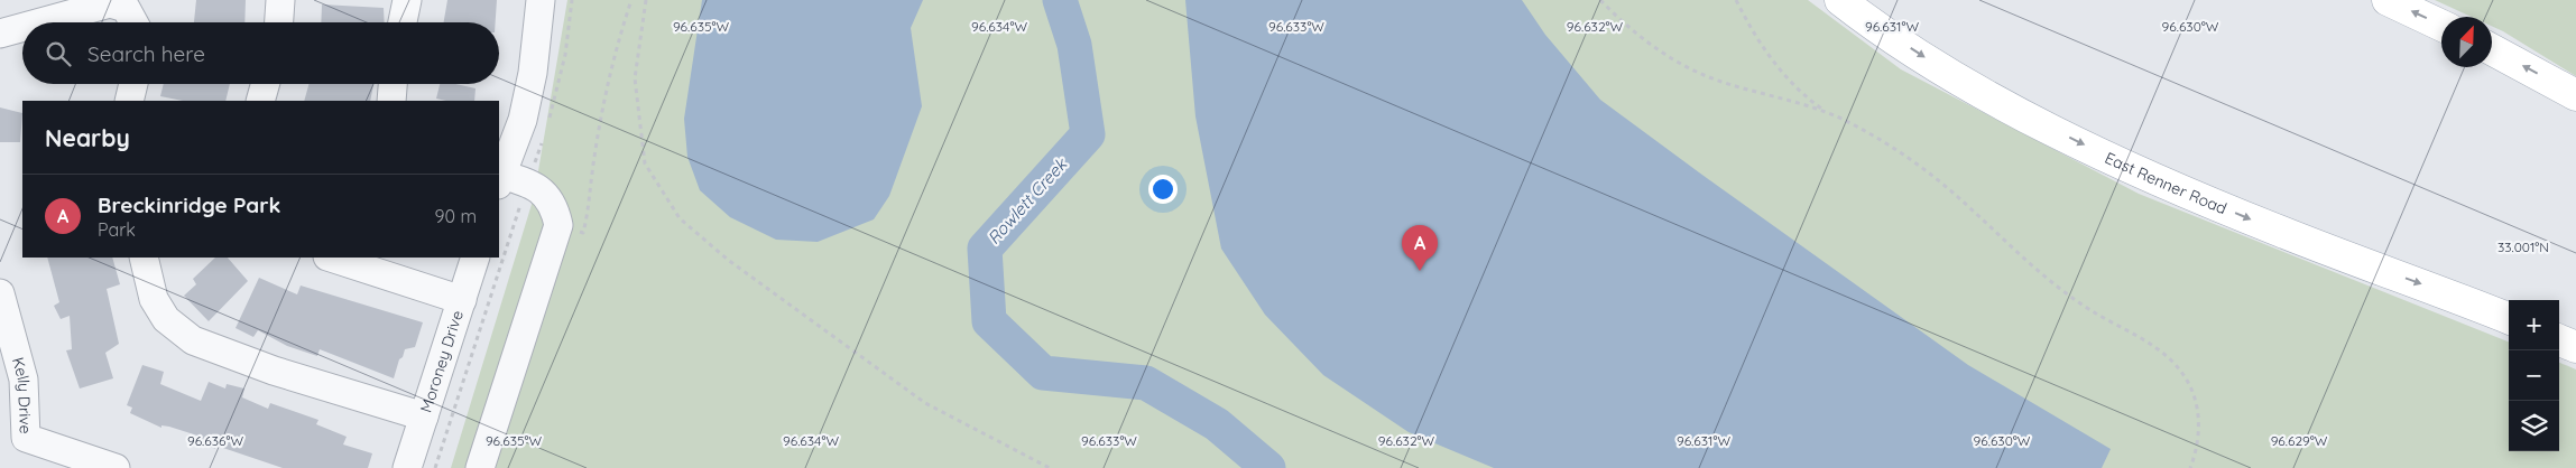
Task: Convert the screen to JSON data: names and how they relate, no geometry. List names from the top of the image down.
{
  "streets": {
    "main road": ["East Renner Road"],
    "street": ["Moroney Drive", "Kelly Drive"]
  },
  "one_way": ["East Renner Road"],
  "water": ["Rowlett Creek"],
  "north": "top right",
  "page": {
    "search": "Search here",
    "heading": "Nearby",
    "list": [
      {
        "mark": "A",
        "name": "Breckinridge Park",
        "note": "Park",
        "value": "90 m"
      }
    ],
    "pins": "A",
    "map_buttons": ["+", "−"]
  },
  "coordinates": [
    "96.635°W",
    "96.634°W",
    "96.633°W",
    "96.632°W",
    "96.631°W",
    "96.630°W",
    "33.001°N",
    "96.636°W",
    "96.629°W"
  ]
}
